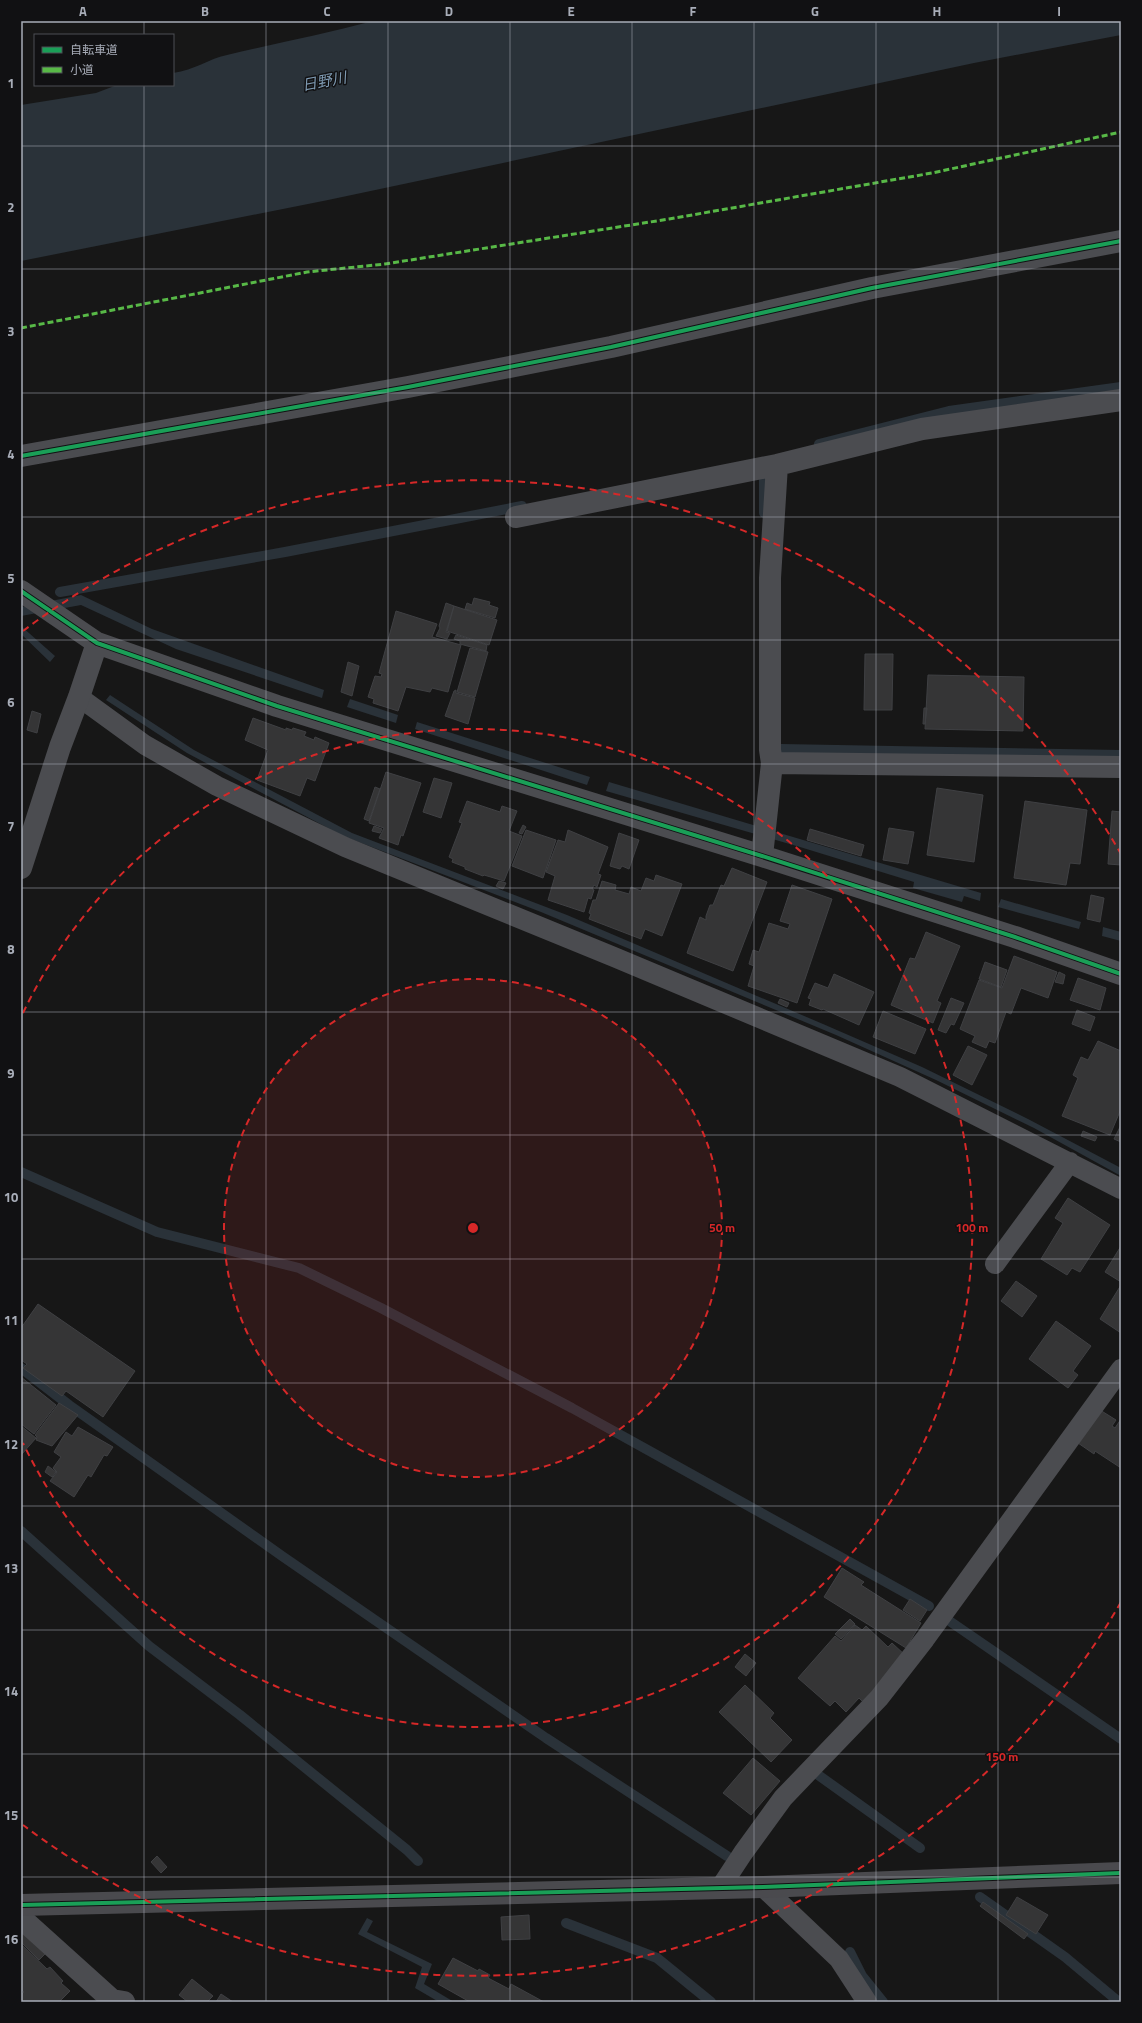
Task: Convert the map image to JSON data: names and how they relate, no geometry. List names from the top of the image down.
{
  "water": ["日野川"],
  "legend": ["自転車道", "小道"],
  "grid": {
    "columns": [
      "A",
      "B",
      "C",
      "D",
      "E",
      "F",
      "G",
      "H",
      "I"
    ],
    "rows": [
      "1",
      "2",
      "3",
      "4",
      "5",
      "6",
      "7",
      "8",
      "9",
      "10",
      "11",
      "12",
      "13",
      "14",
      "15",
      "16"
    ]
  },
  "rings": ["50 m", "100 m", "150 m"]
}
